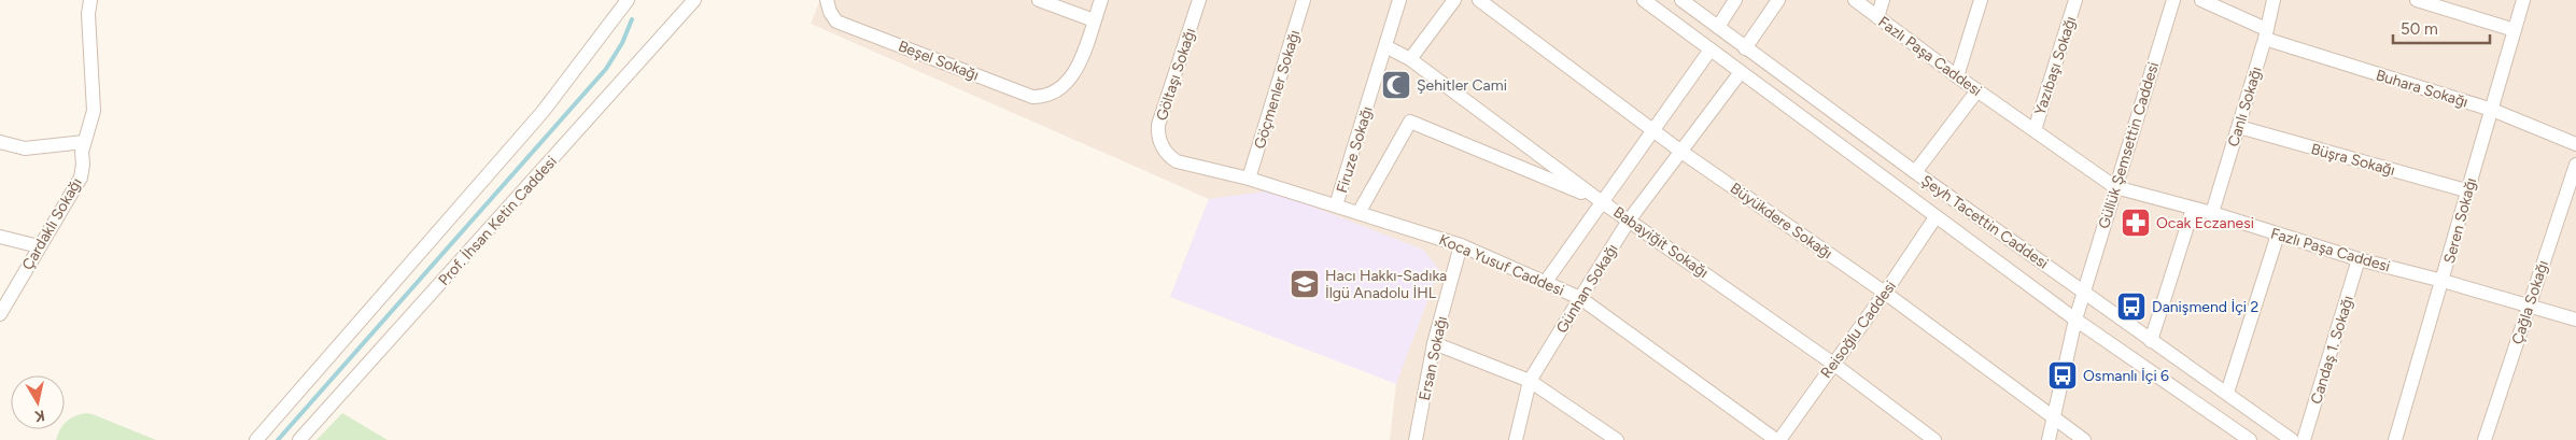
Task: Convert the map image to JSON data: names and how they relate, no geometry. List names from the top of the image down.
{
  "streets": {
    "street": [
      "Fazlı Paşa Caddesi",
      "Beşel Sokağı",
      "Yazıbaşı Sokağı",
      "Göltaşı Sokağı",
      "Buhara Sokağı",
      "Göçmenler Sokağı",
      "Canlı Sokağı",
      "Güllük Şemsettin Caddesi",
      "Firuze Sokağı",
      "Büşra Sokağı",
      "Prof. İhsan Ketin Caddesi",
      "Büyükdere Sokağı",
      "Seren Sokağı",
      "Şeyh Tacettin Caddesi",
      "Çardaklı Sokağı",
      "Babayiğit Sokağı",
      "Koca Yusuf Caddesi",
      "Günhan Sokağı",
      "Çağla Sokağı",
      "Reisoğlu Caddesi",
      "Candaş 1. Sokağı",
      "Ersan Sokağı"
    ]
  },
  "crossings": [
    ["Fazlı Paşa Caddesi", "Yazıbaşı Sokağı"],
    ["Fazlı Paşa Caddesi", "Canlı Sokağı"],
    ["Fazlı Paşa Caddesi", "Güllük Şemsettin Caddesi"],
    ["Fazlı Paşa Caddesi", "Seren Sokağı"],
    ["Fazlı Paşa Caddesi", "Çağla Sokağı"],
    ["Fazlı Paşa Caddesi", "Candaş 1. Sokağı"],
    ["Göltaşı Sokağı", "Koca Yusuf Caddesi"],
    ["Buhara Sokağı", "Canlı Sokağı"],
    ["Buhara Sokağı", "Seren Sokağı"],
    ["Göçmenler Sokağı", "Koca Yusuf Caddesi"],
    ["Canlı Sokağı", "Büşra Sokağı"],
    ["Güllük Şemsettin Caddesi", "Büyükdere Sokağı"],
    ["Güllük Şemsettin Caddesi", "Şeyh Tacettin Caddesi"],
    ["Firuze Sokağı", "Babayiğit Sokağı"],
    ["Firuze Sokağı", "Koca Yusuf Caddesi"],
    ["Büşra Sokağı", "Seren Sokağı"],
    ["Büyükdere Sokağı", "Günhan Sokağı"],
    ["Büyükdere Sokağı", "Reisoğlu Caddesi"],
    ["Şeyh Tacettin Caddesi", "Günhan Sokağı"],
    ["Şeyh Tacettin Caddesi", "Reisoğlu Caddesi"],
    ["Babayiğit Sokağı", "Günhan Sokağı"],
    ["Babayiğit Sokağı", "Reisoğlu Caddesi"],
    ["Koca Yusuf Caddesi", "Günhan Sokağı"],
    ["Koca Yusuf Caddesi", "Reisoğlu Caddesi"],
    ["Koca Yusuf Caddesi", "Ersan Sokağı"]
  ],
  "places": {
    "mosque": ["Şehitler Cami"],
    "pharmacy": ["Ocak Eczanesi"],
    "school or university": ["Hacı Hakkı-Sadıka İlgü Anadolu İHL"],
    "bus stop": ["Danişmend İçi 2", "Osmanlı İçi 6"]
  },
  "scale_bar": "50 m",
  "north": "bottom"
}
